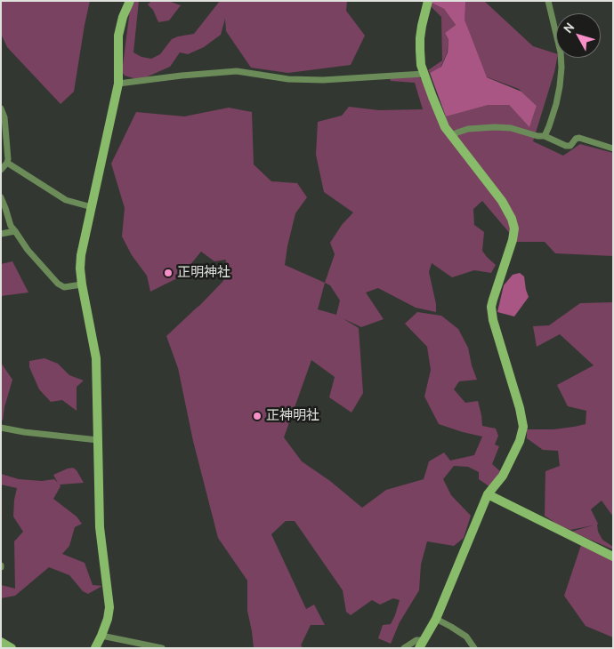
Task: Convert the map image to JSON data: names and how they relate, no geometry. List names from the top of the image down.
{
  "places": ["正明神社", "正神明社"],
  "north": "top left"
}
